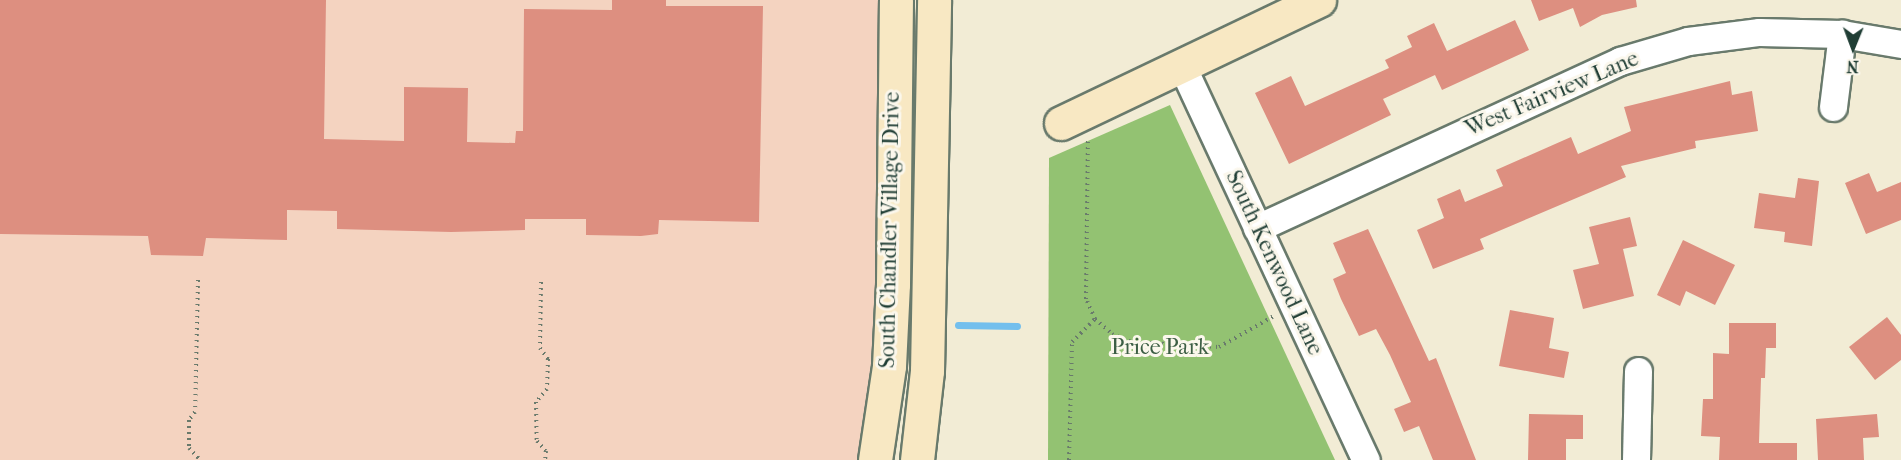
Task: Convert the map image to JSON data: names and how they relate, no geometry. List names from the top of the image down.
{
  "streets": {
    "street": ["West Fairview Lane", "South Chandler Village Drive", "South Kenwood Lane"]
  },
  "crossings": [
    ["West Fairview Lane", "South Kenwood Lane"]
  ],
  "parks": ["Price Park"],
  "north": "bottom"
}
